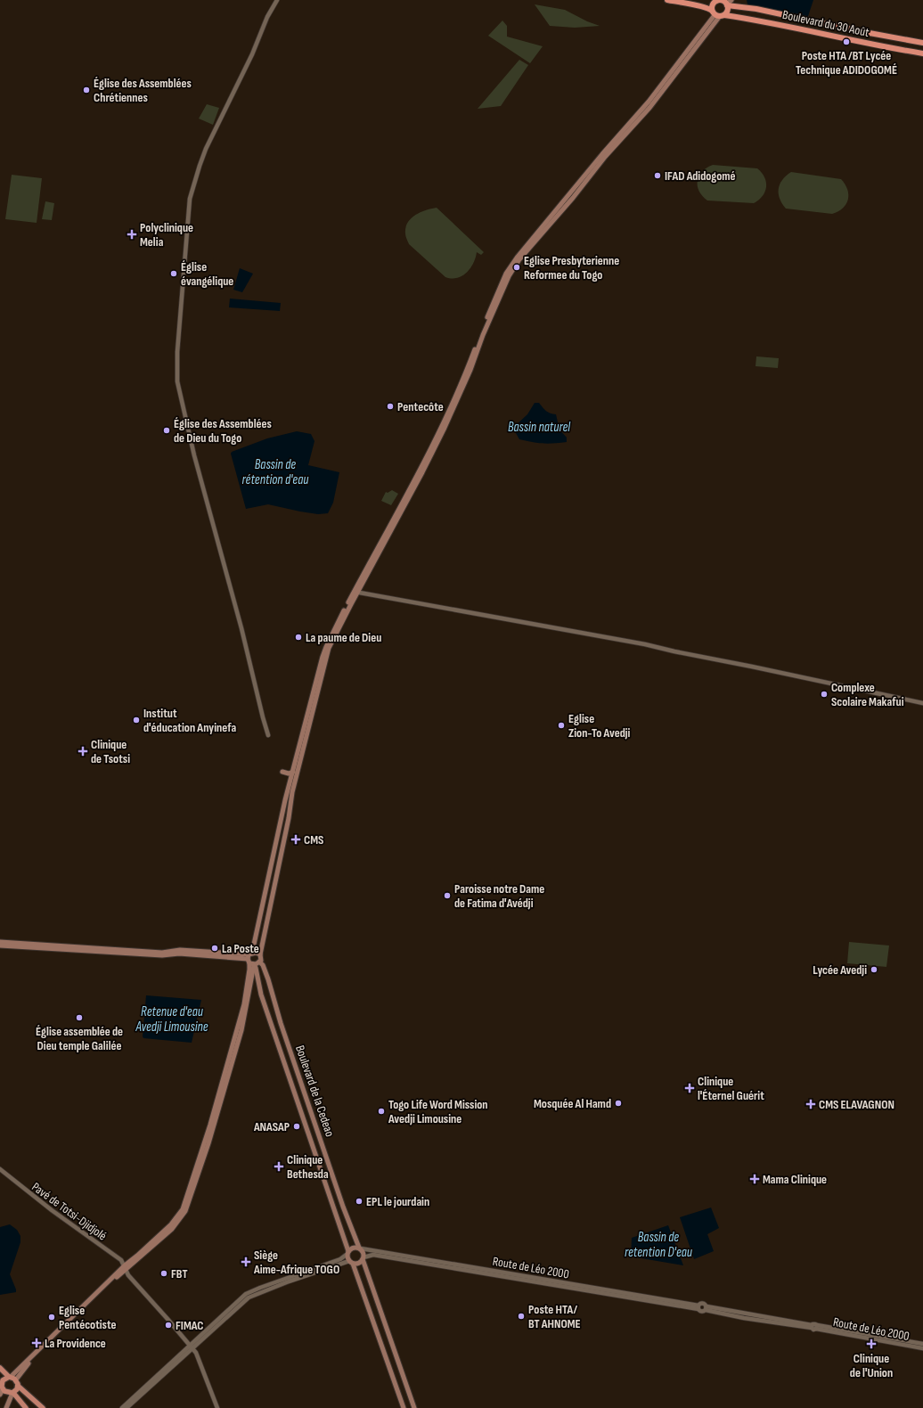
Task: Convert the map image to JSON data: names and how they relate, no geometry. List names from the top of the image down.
{
  "streets": {
    "highway": ["Boulevard du 30 Août"],
    "main road": ["Boulevard de la Cedeao"],
    "street": ["Pavé de Totsi-Djidjolé", "Route de Léo 2000"]
  },
  "crossings": [
    ["Boulevard de la Cedeao", "Route de Léo 2000"]
  ],
  "water": [
    "Bassin naturel",
    "Bassin de rétention d'eau",
    "Retenue d'eau Avedji Limousine",
    "Bassin de retention D'eau"
  ],
  "places": {
    "other": [
      "Poste HTA /BT Lycée Technique ADIDOGOMÉ",
      "Église des Assemblées Chrétiennes",
      "IFAD Adidogomé",
      "Eglise Presbyterienne Reformee du Togo",
      "Église évangélique",
      "Pentecôte",
      "Église des Assemblées de Dieu du Togo",
      "La paume de Dieu",
      "Complexe Scolaire Makafui",
      "Institut d'éducation Anyinefa",
      "Eglise Zion-To Avedji",
      "Paroisse notre Dame de Fatima d'Avédji",
      "La Poste",
      "Lycée Avedji",
      "Église assemblée de Dieu temple Galilée",
      "Mosquée Al Hamd",
      "Togo Life Word Mission Avedji Limousine",
      "ANASAP",
      "EPL le jourdain",
      "FBT",
      "Poste HTA/ BT AHNOME",
      "Eglise Pentécotiste",
      "FIMAC"
    ],
    "health": [
      "Polyclinique Melia",
      "Clinique de Tsotsi",
      "CMS",
      "Clinique l'Éternel Guérit",
      "CMS ELAVAGNON",
      "Clinique Bethesda",
      "Mama Clinique",
      "Siège Aime-Afrique TOGO",
      "La Providence",
      "Clinique de l'Union"
    ]
  }
}
